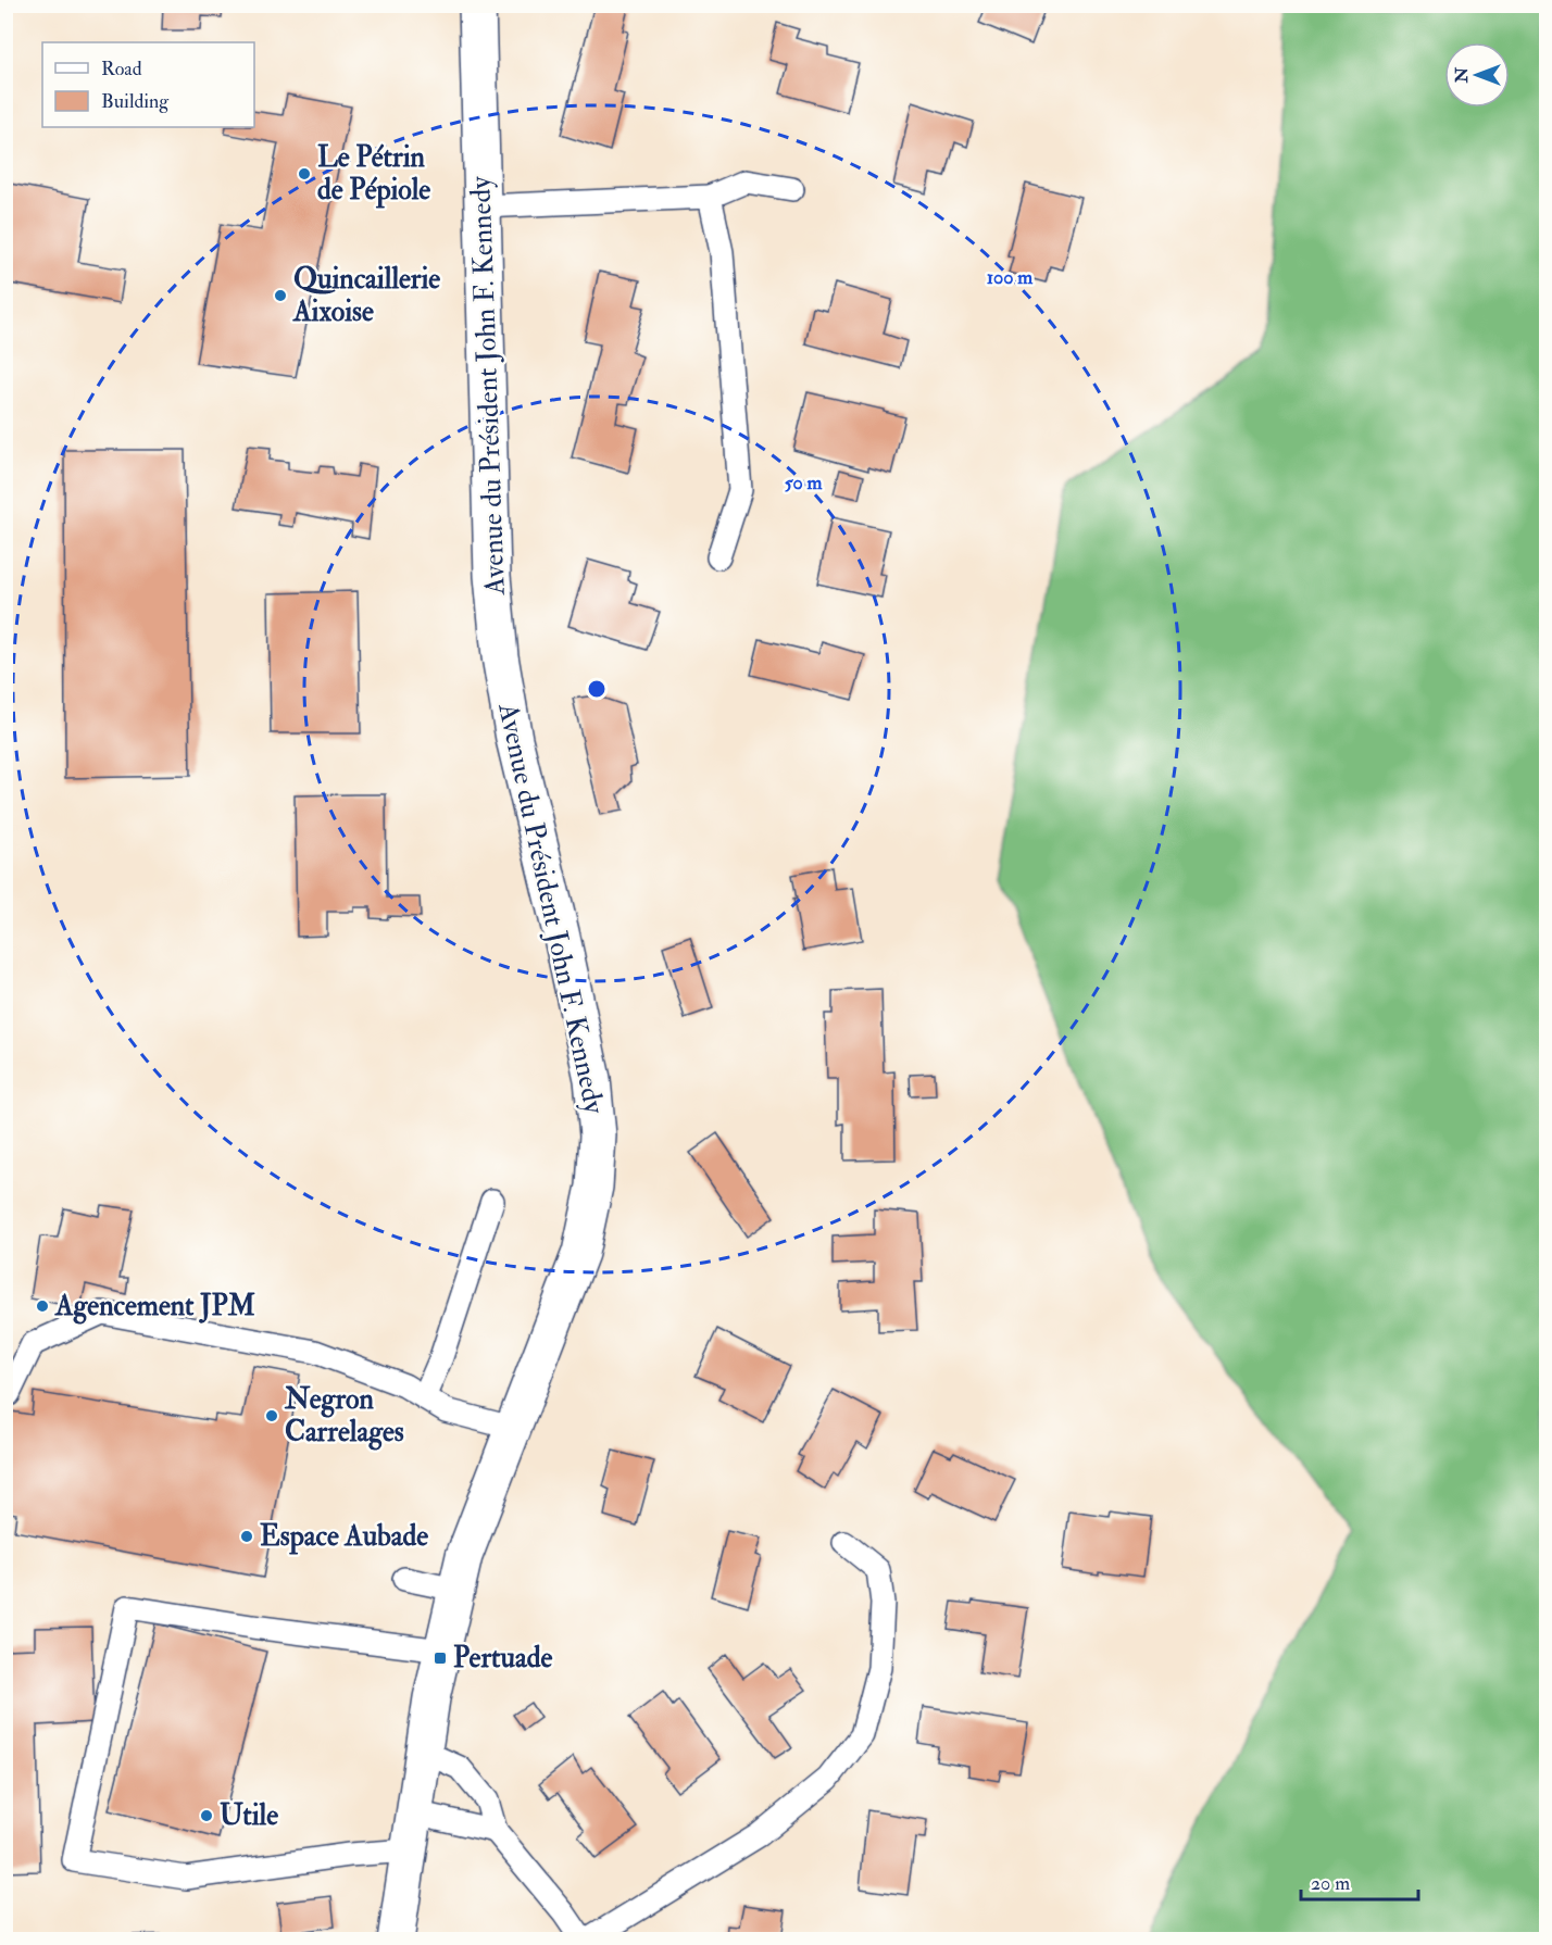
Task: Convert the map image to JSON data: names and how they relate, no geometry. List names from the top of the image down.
{
  "streets": {
    "main road": ["Avenue du Président John F. Kennedy"]
  },
  "places": {
    "other": [
      "Le Pétrin de Pépiole",
      "Quincaillerie Aixoise",
      "Agencement JPM",
      "Negron Carrelages",
      "Espace Aubade",
      "Utile"
    ],
    "transit": ["Pertuade"]
  },
  "legend": ["Road", "Building"],
  "scale_bar": "20 m",
  "north": "left",
  "rings": ["100 m", "50 m"]
}
